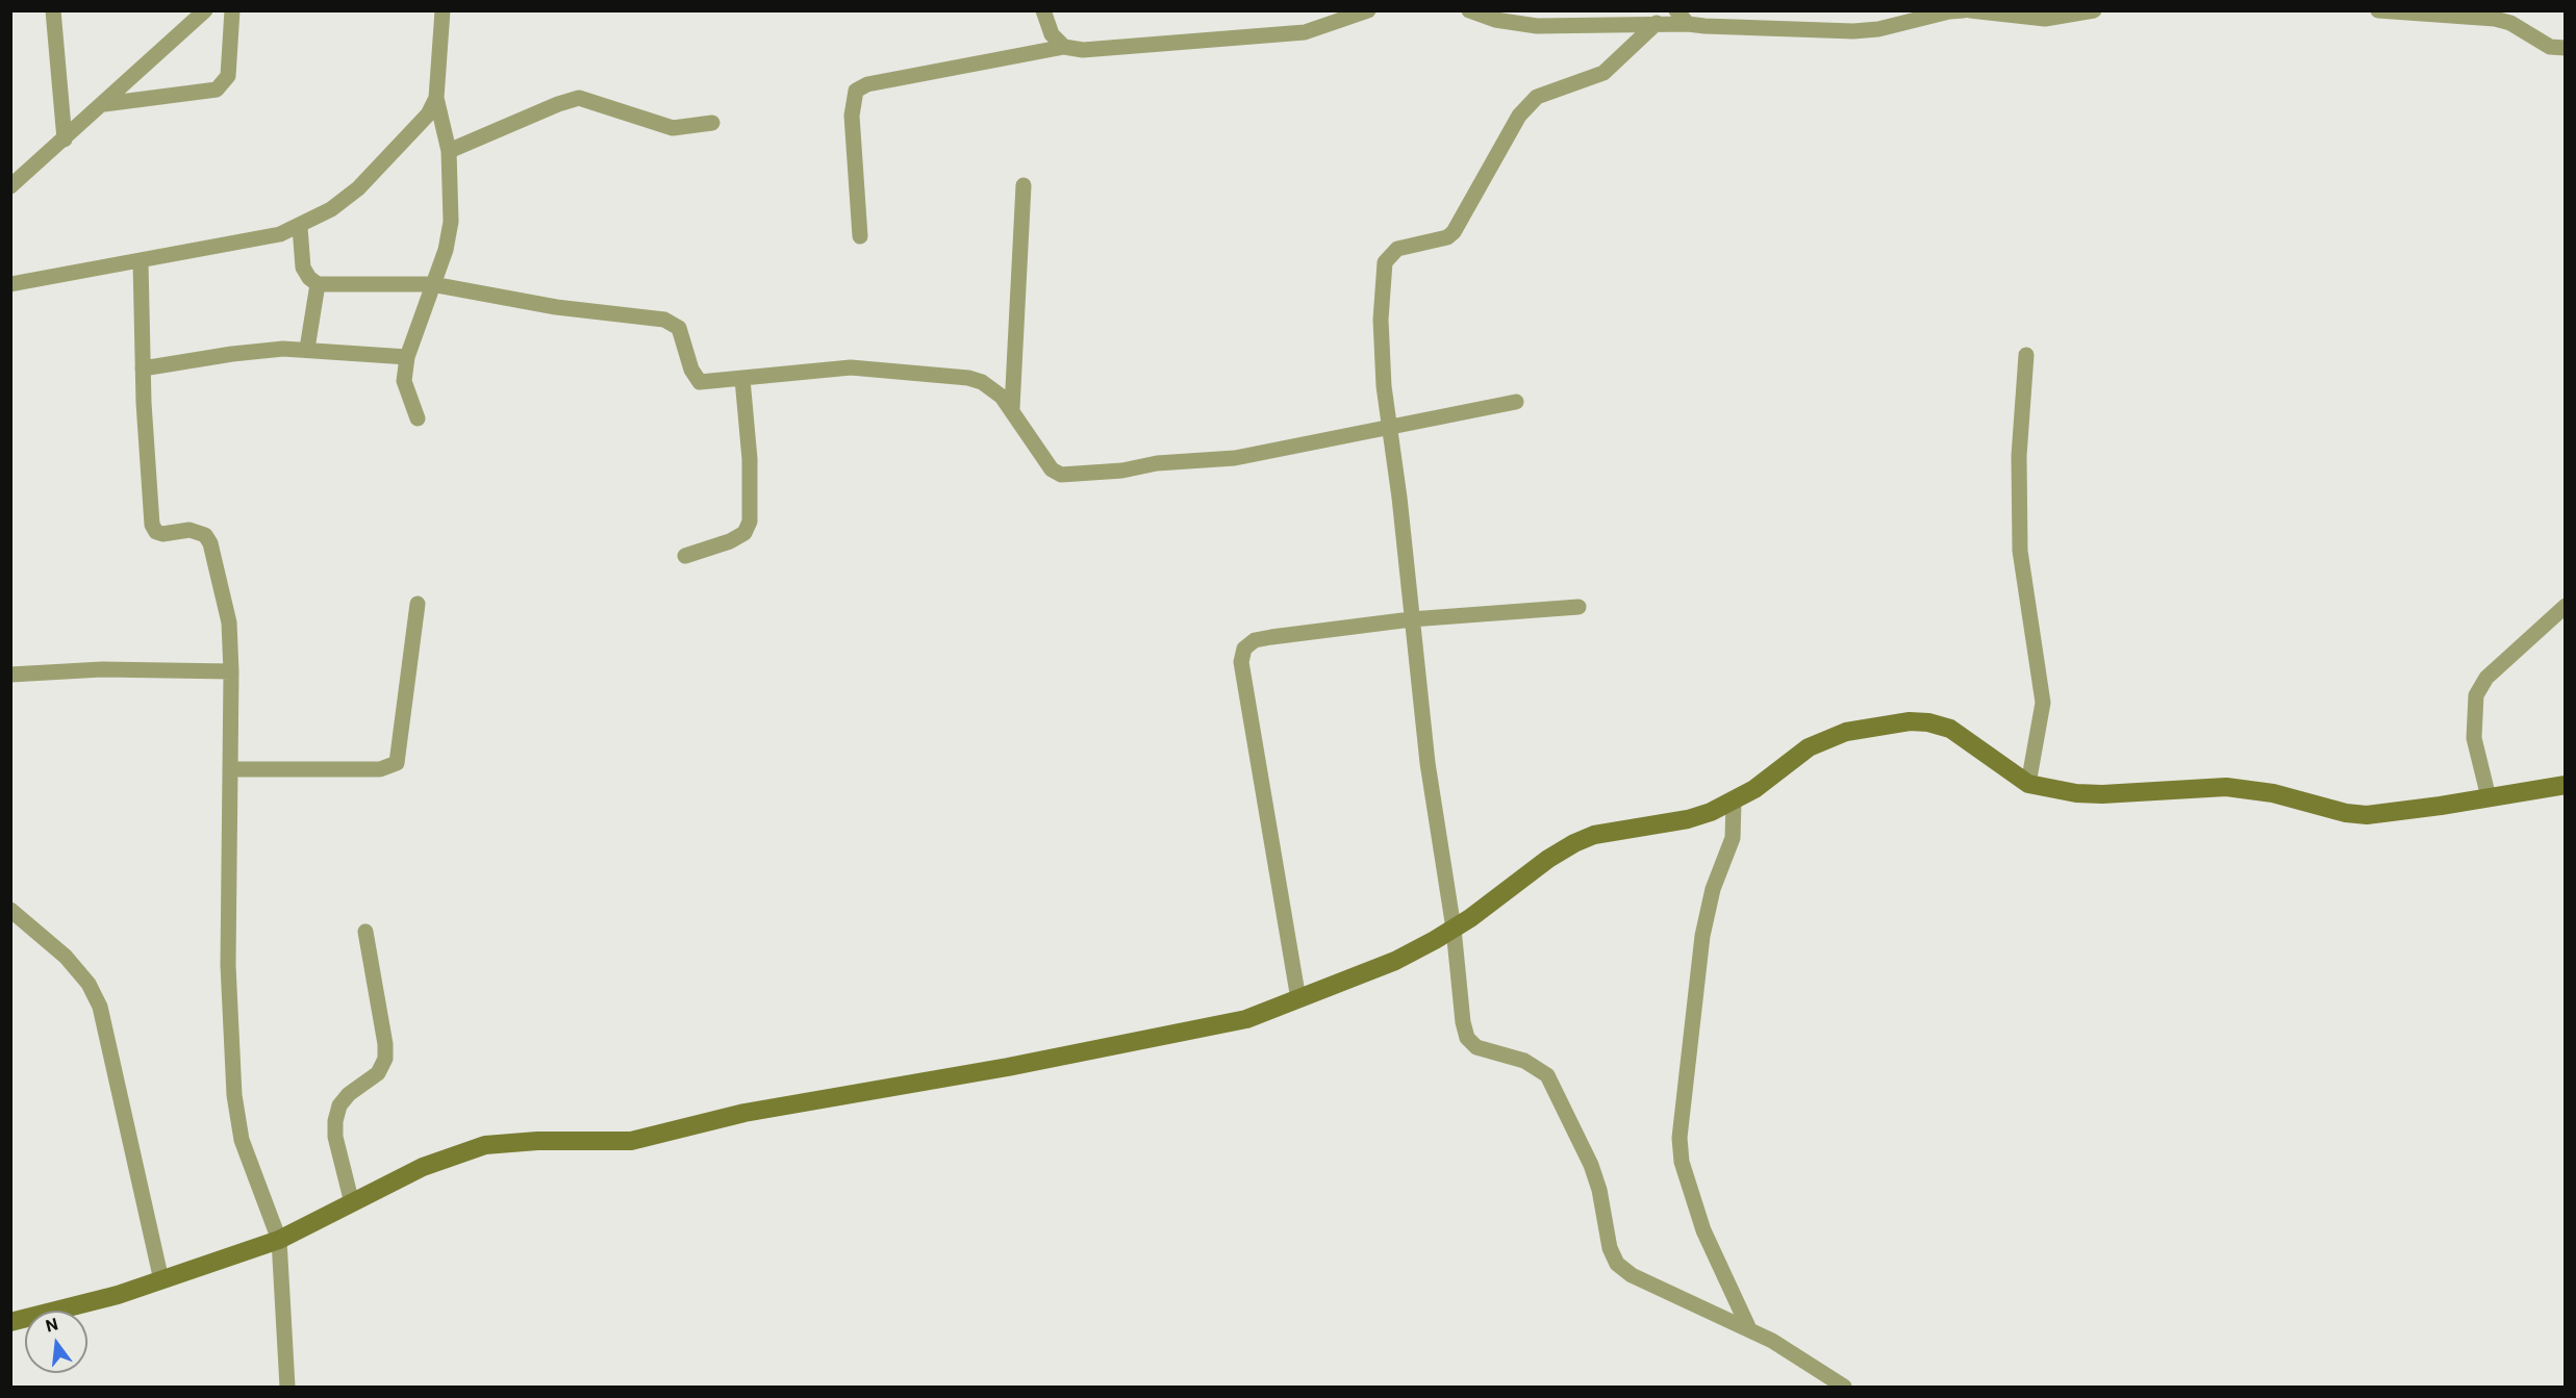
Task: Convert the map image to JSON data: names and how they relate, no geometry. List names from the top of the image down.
{
  "north": "top"
}
